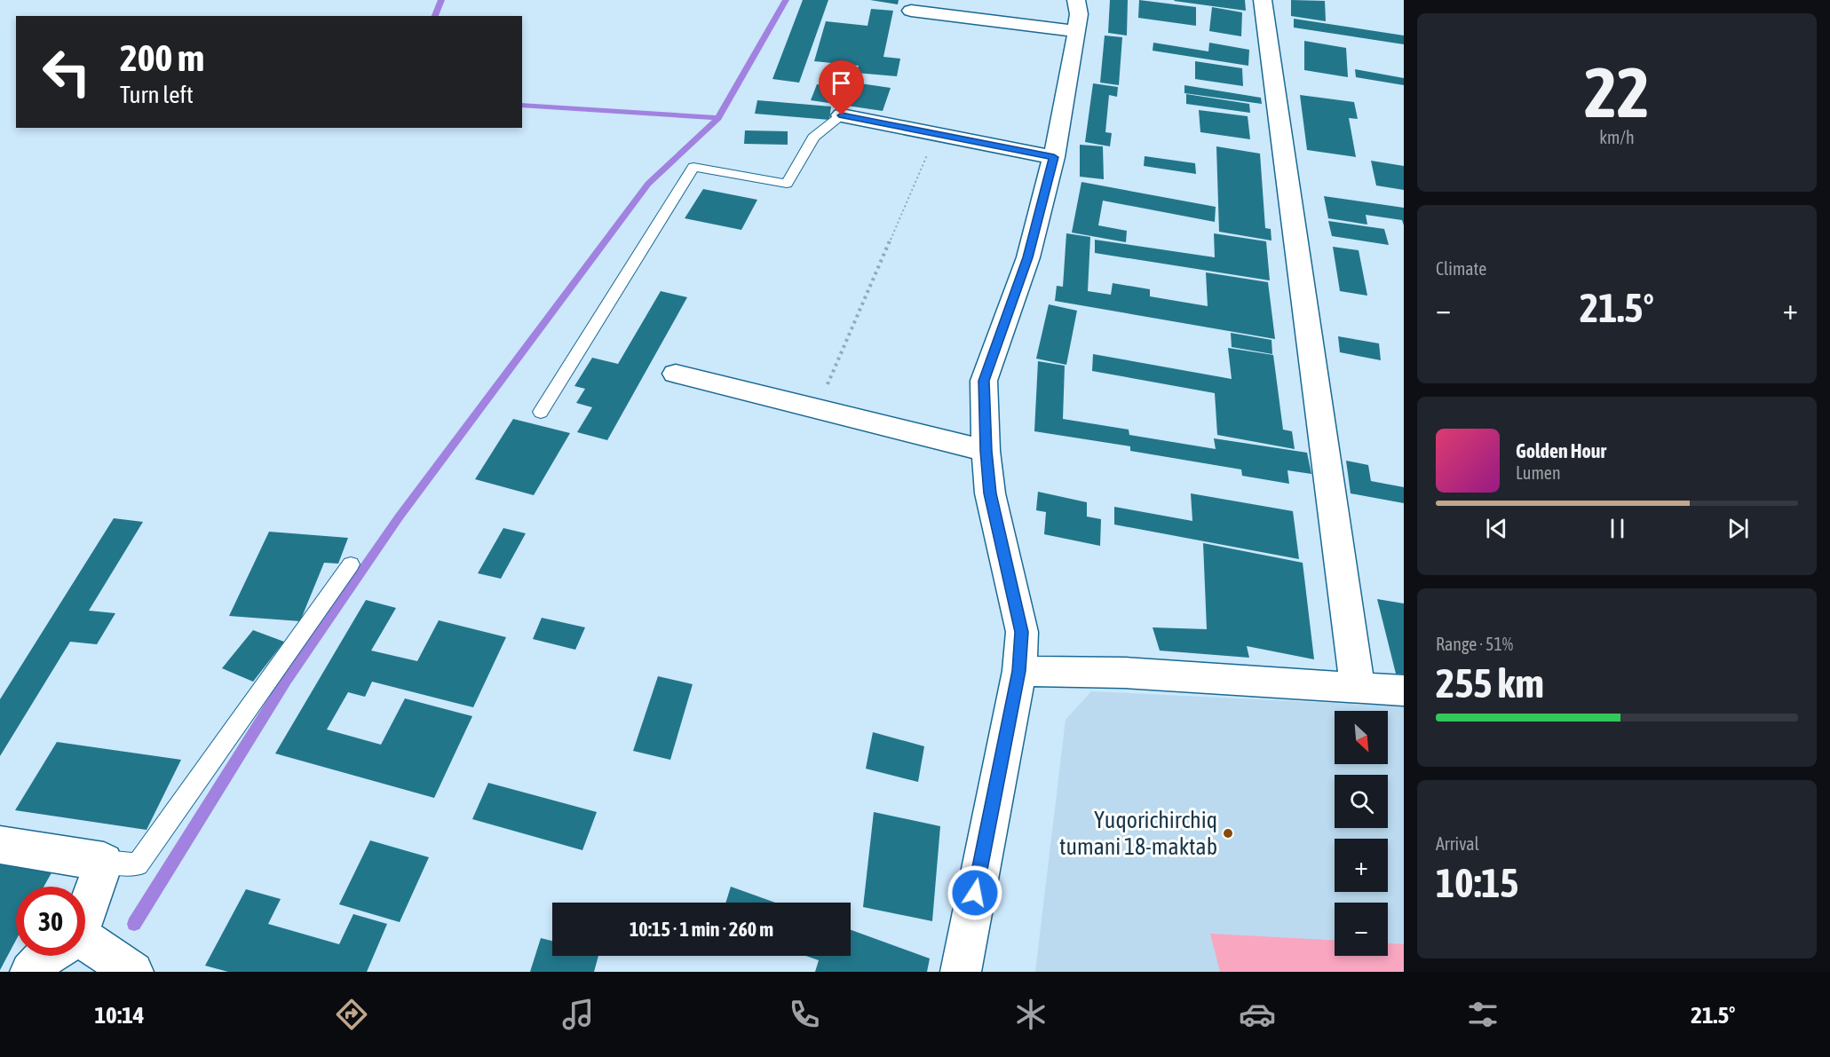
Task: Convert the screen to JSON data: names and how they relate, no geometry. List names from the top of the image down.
{
  "places": ["Yuqorichirchiq tumani 18-maktab"],
  "north": "bottom right",
  "page": {
    "tile": [
      ["22", "km/h"],
      "Climate",
      ["Range · 51%", "255 km"],
      ["Arrival", "10:15"]
    ],
    "turn": ["200 m", "Turn left"],
    "heat": ["−", "21.5°", "+"],
    "song": ["Golden Hour", "Lumen"],
    "map_buttons": ["+", "−"],
    "limit": "30",
    "trip": "10:15 · 1 min · 260 m",
    "tabs": ["10:14", "21.5°"]
  }
}
